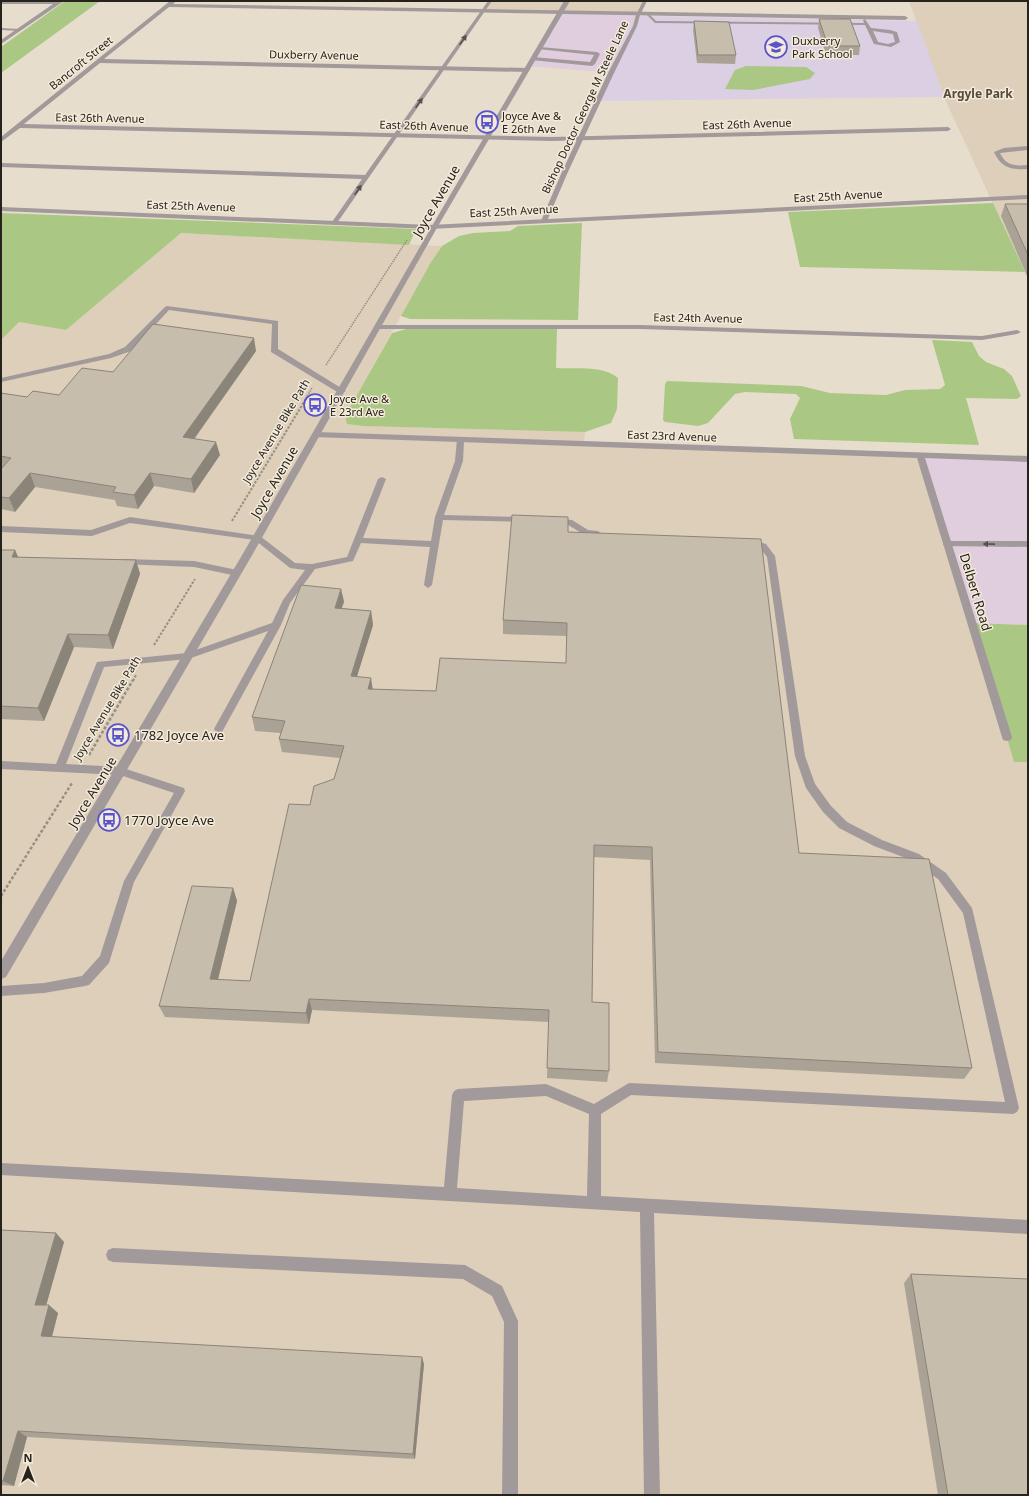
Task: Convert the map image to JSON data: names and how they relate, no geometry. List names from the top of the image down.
{
  "streets": {
    "street": [
      "Duxberry Avenue",
      "Bancroft Street",
      "East 26th Avenue",
      "East 25th Avenue",
      "Joyce Avenue",
      "East 24th Avenue",
      "East 23rd Avenue",
      "Delbert Road"
    ],
    "lane": ["Bishop Doctor George M Steele Lane"],
    "path": ["Joyce Avenue Bike Path"]
  },
  "crossings": [
    ["Duxberry Avenue", "Bancroft Street"],
    ["Duxberry Avenue", "Joyce Avenue"],
    ["Bancroft Street", "East 26th Avenue"],
    ["Bishop Doctor George M Steele Lane", "East 26th Avenue"],
    ["Bishop Doctor George M Steele Lane", "East 25th Avenue"],
    ["East 26th Avenue", "Joyce Avenue"],
    ["East 25th Avenue", "Joyce Avenue"],
    ["East 25th Avenue", "Joyce Avenue Bike Path"],
    ["Joyce Avenue", "East 24th Avenue"],
    ["Joyce Avenue", "East 23rd Avenue"],
    ["East 23rd Avenue", "Delbert Road"]
  ],
  "districts": ["Argyle Park"],
  "places": {
    "school or university": ["Duxberry Park School"],
    "bus stop": [
      "Joyce Ave & E 26th Ave",
      "Joyce Ave & E 23rd Ave",
      "1782 Joyce Ave",
      "1770 Joyce Ave"
    ]
  },
  "north": "top"
}
